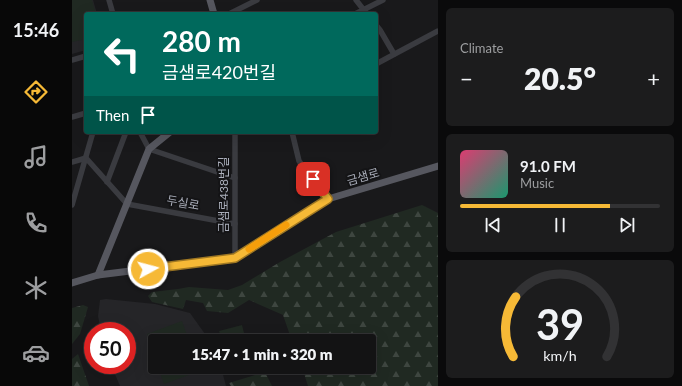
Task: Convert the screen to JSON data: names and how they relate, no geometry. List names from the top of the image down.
{
  "streets": {
    "main road": ["금샘로"],
    "street": ["금샘로438번길", "두실로"]
  },
  "crossings": [
    ["금샘로", "금샘로438번길"],
    ["금샘로438번길", "두실로"]
  ],
  "page": {
    "tabs": "15:46",
    "tile": "Climate",
    "turn": ["280 m", "금샘로420번길"],
    "heat": ["−", "20.5°", "+"],
    "then": "Then",
    "song": ["91.0 FM", "Music"],
    "limit": "50",
    "trip": "15:47 · 1 min · 320 m",
    "gauge": ["39", "km/h"]
  }
}
